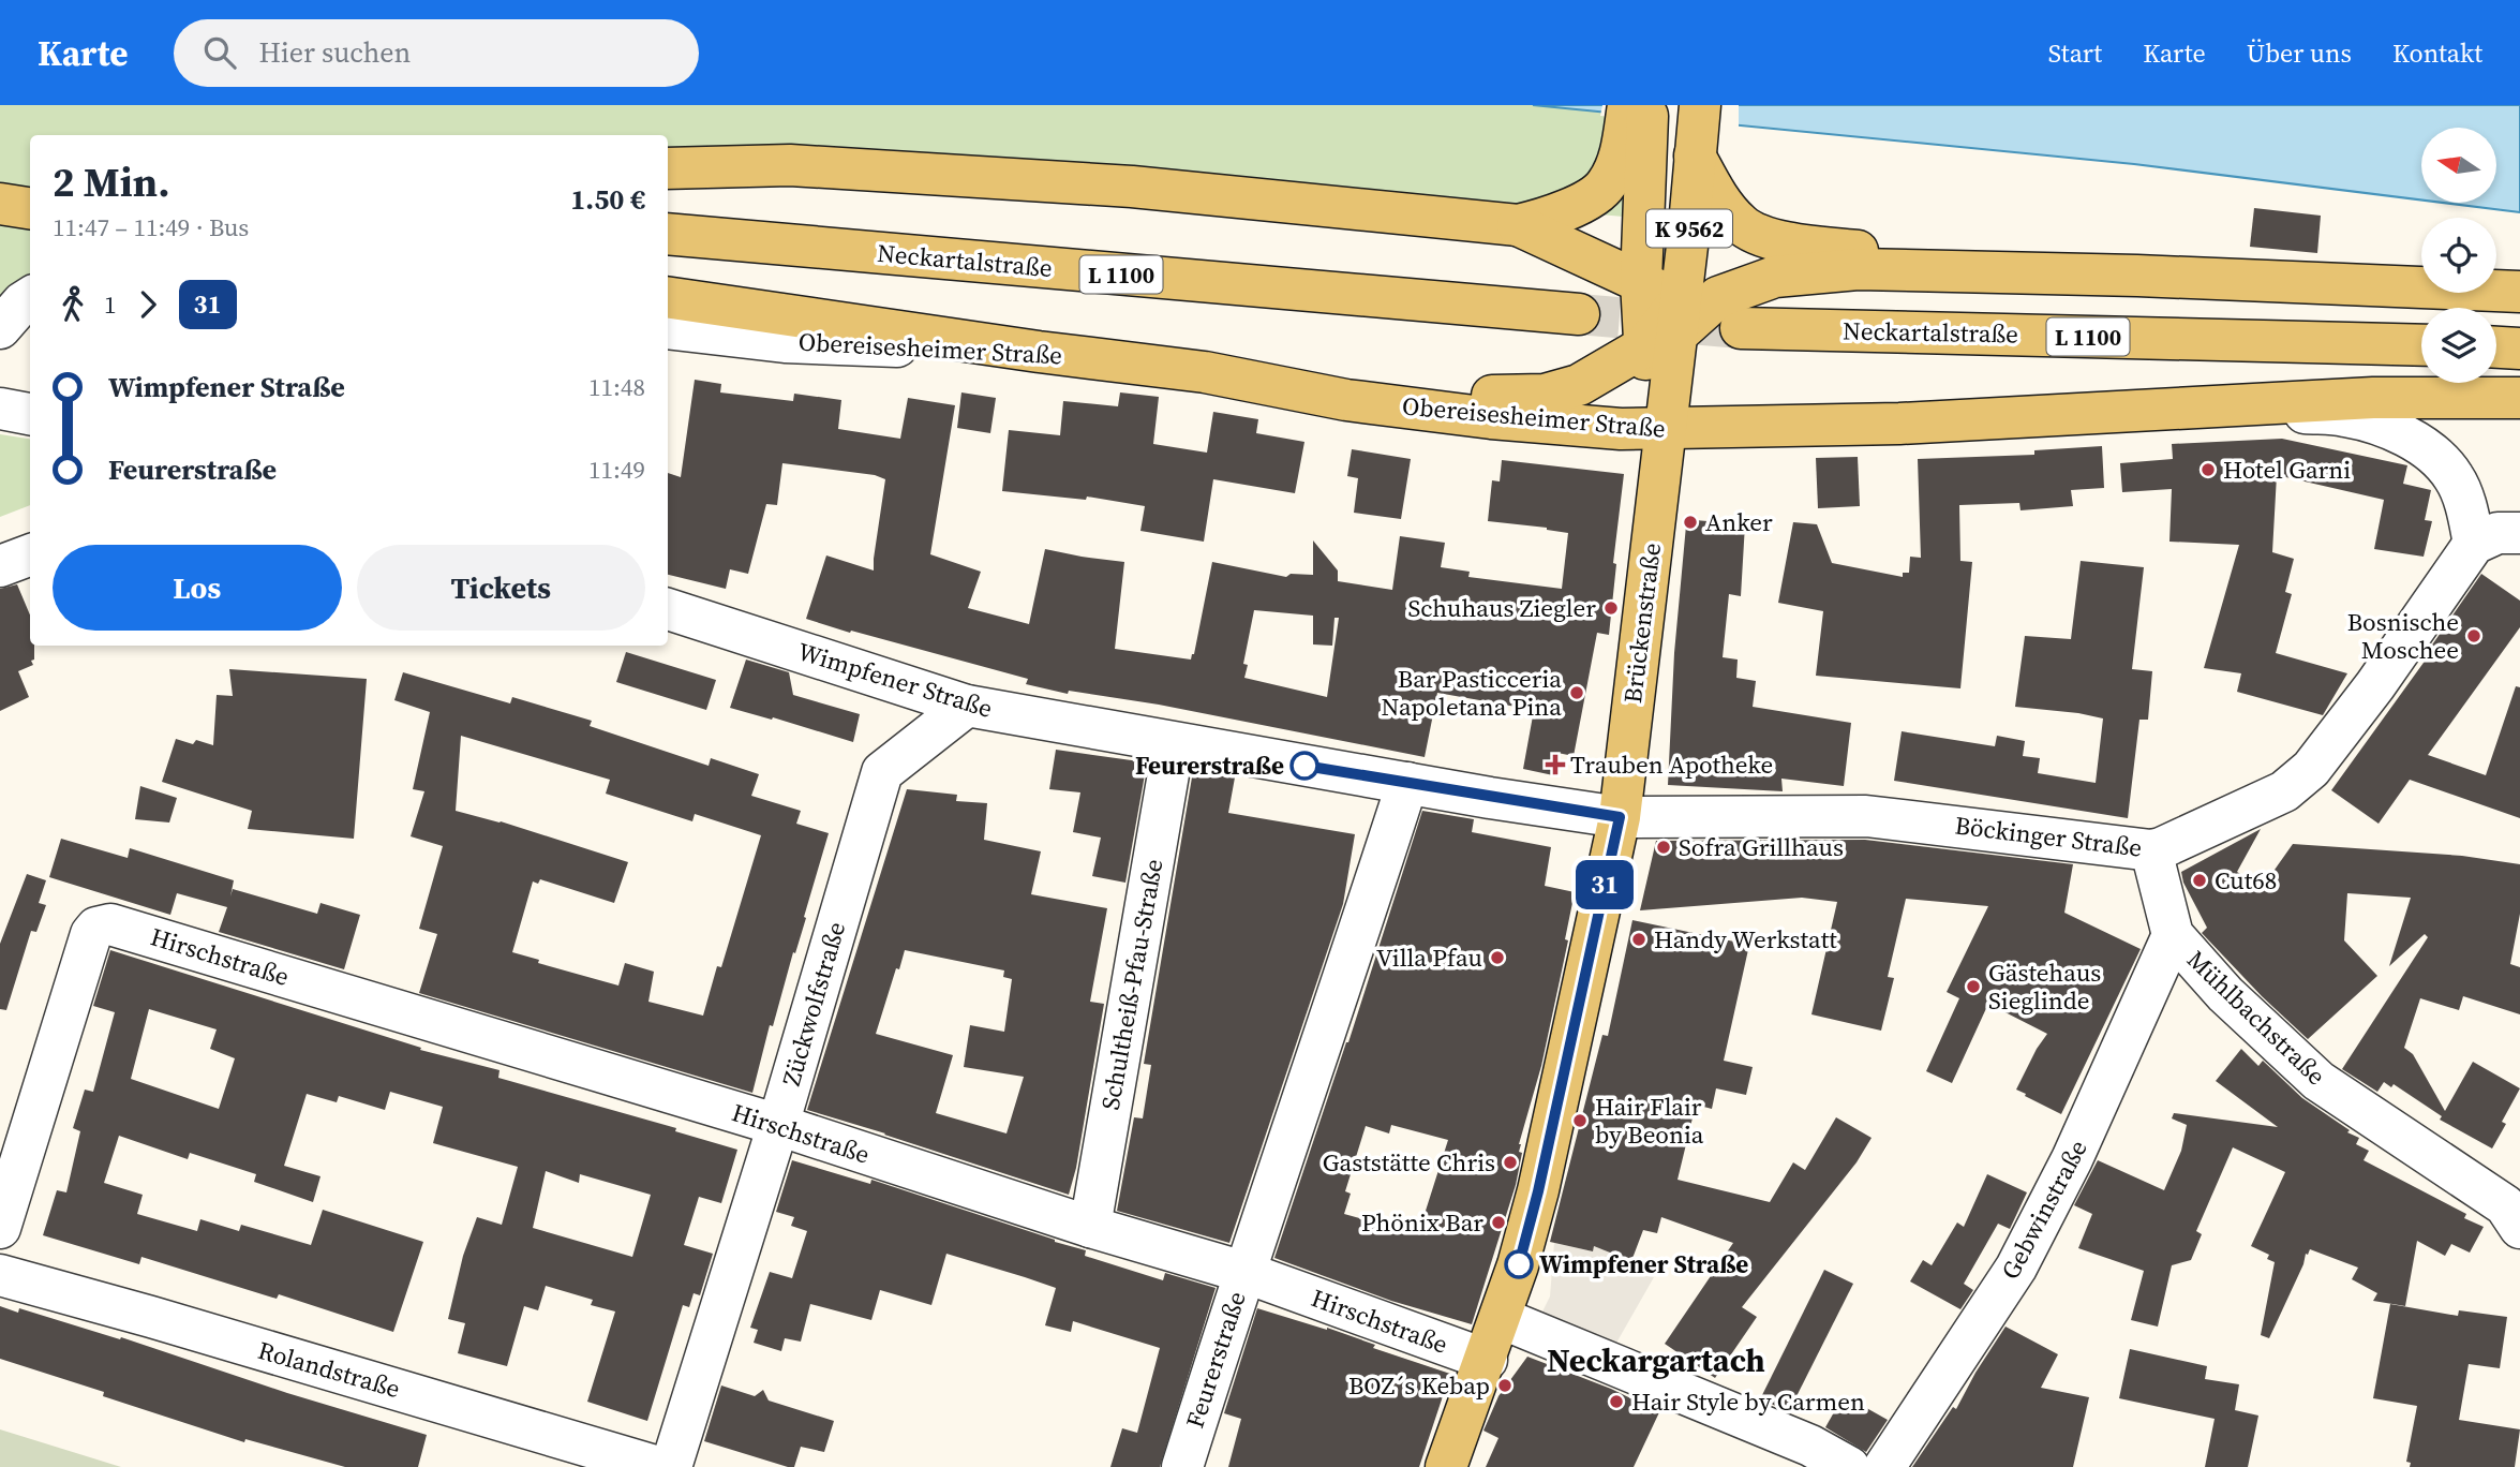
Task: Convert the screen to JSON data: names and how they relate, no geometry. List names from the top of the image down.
{
  "streets": {
    "main road": [
      "K 9562",
      "Neckartalstraße",
      "L 1100",
      "Obereisesheimer Straße",
      "Brückenstraße"
    ],
    "street": [
      "Wimpfener Straße",
      "Böckinger Straße",
      "Hirschstraße",
      "Schultheiß-Pfau-Straße",
      "Zückwolfstraße",
      "Mühlbachstraße",
      "Gebwinstraße",
      "Feurerstraße",
      "Rolandstraße"
    ]
  },
  "crossings": [
    ["K 9562", "Obereisesheimer Straße"],
    ["K 9562", "Brückenstraße"],
    ["K 9562", "Wimpfener Straße"],
    ["K 9562", "Böckinger Straße"],
    ["K 9562", "Hirschstraße"],
    ["Obereisesheimer Straße", "Brückenstraße"],
    ["Obereisesheimer Straße", "Böckinger Straße"],
    ["Brückenstraße", "Wimpfener Straße"],
    ["Brückenstraße", "Böckinger Straße"],
    ["Wimpfener Straße", "Böckinger Straße"],
    ["Wimpfener Straße", "Schultheiß-Pfau-Straße"],
    ["Wimpfener Straße", "Zückwolfstraße"],
    ["Wimpfener Straße", "Feurerstraße"],
    ["Böckinger Straße", "Mühlbachstraße"],
    ["Hirschstraße", "Schultheiß-Pfau-Straße"],
    ["Hirschstraße", "Zückwolfstraße"],
    ["Hirschstraße", "Feurerstraße"],
    ["Mühlbachstraße", "Gebwinstraße"]
  ],
  "districts": ["Neckargartach"],
  "places": {
    "other": [
      "Hotel Garni",
      "Anker",
      "Schuhaus Ziegler",
      "Bosnische Moschee",
      "Bar Pasticceria Napoletana Pina",
      "Feurerstraße",
      "Sofra Grillhaus",
      "Cut68",
      "Handy Werkstatt",
      "Villa Pfau",
      "Gästehaus Sieglinde",
      "Hair Flair by Beonia",
      "Gaststätte Chris",
      "Phönix Bar",
      "Wimpfener Straße",
      "BOZ´s Kebap",
      "Hair Style by Carmen"
    ],
    "health": ["Trauben Apotheke"]
  },
  "lines": ["bus line 31"],
  "north": "left",
  "page": {
    "header": "Karte",
    "search": "Hier suchen",
    "nav": [
      "Start",
      "Karte",
      "Über uns",
      "Kontakt"
    ],
    "on_map": "31",
    "heading": ["2 Min.", "11:47 – 11:49 · Bus", "1.50 €"],
    "legs": ["1", "31"],
    "list": [
      {
        "name": "Wimpfener Straße",
        "value": "11:48"
      },
      {
        "name": "Feurerstraße",
        "value": "11:49"
      }
    ],
    "buttons": ["Los", "Tickets"]
  }
}
